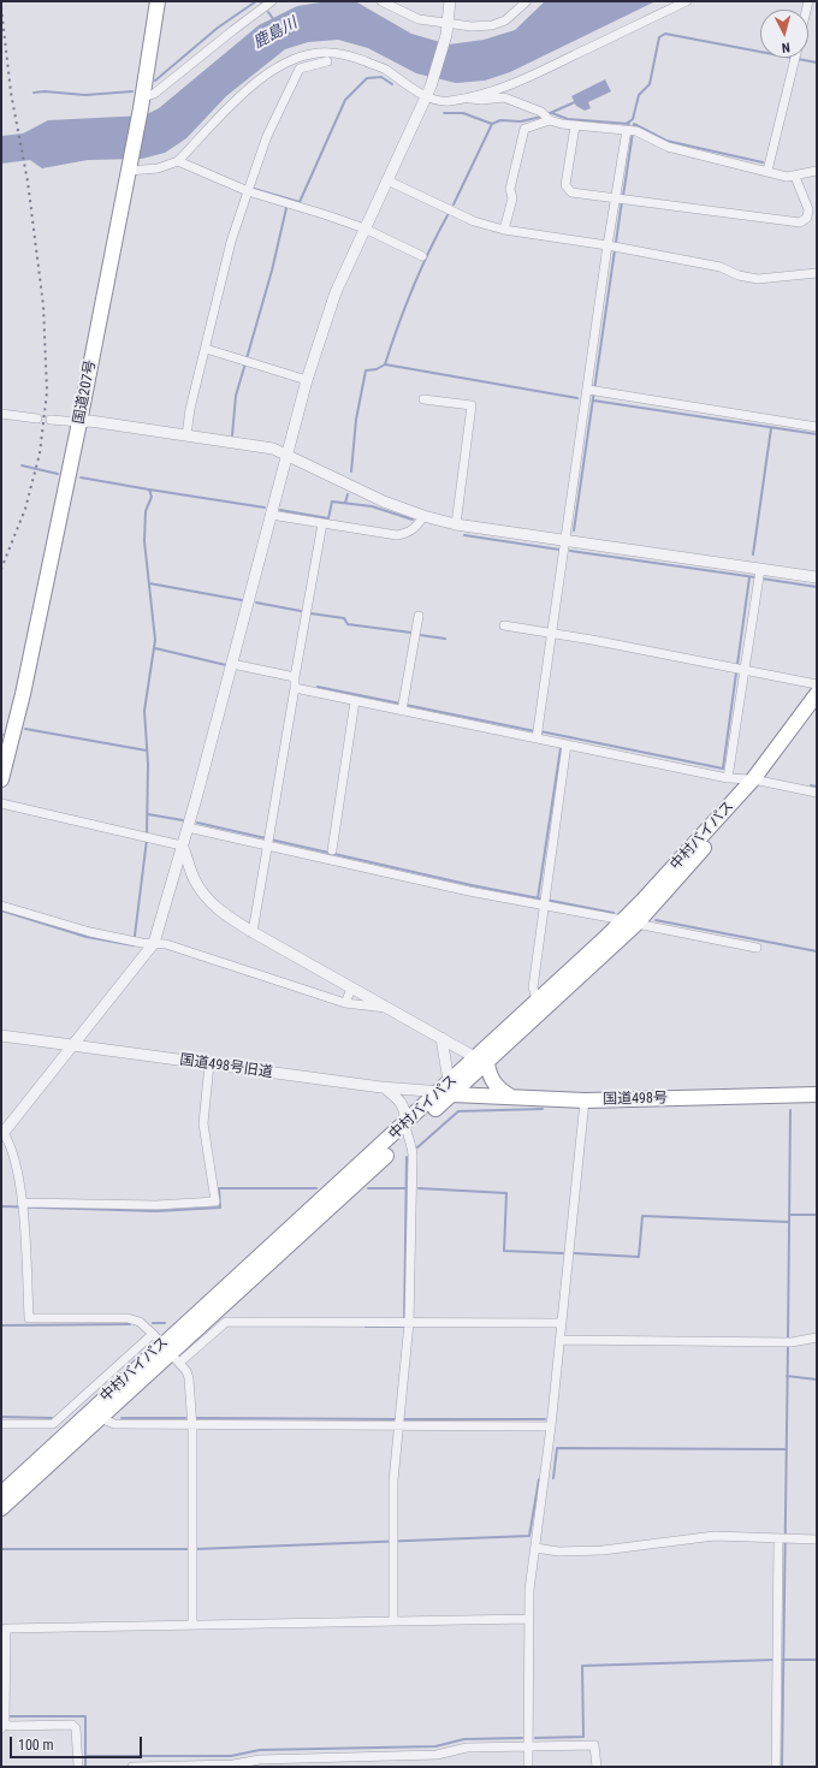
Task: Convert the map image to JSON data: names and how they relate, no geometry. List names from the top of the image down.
{
  "streets": {
    "highway": ["国道207号", "中村バイパス", "国道498号"],
    "street": ["国道498号旧道"]
  },
  "crossings": [
    ["中村バイパス", "国道498号旧道"],
    ["中村バイパス", "国道498号"],
    ["国道498号旧道", "国道498号"]
  ],
  "water": ["鹿島川"],
  "scale_bar": "100 m",
  "north": "bottom"
}
